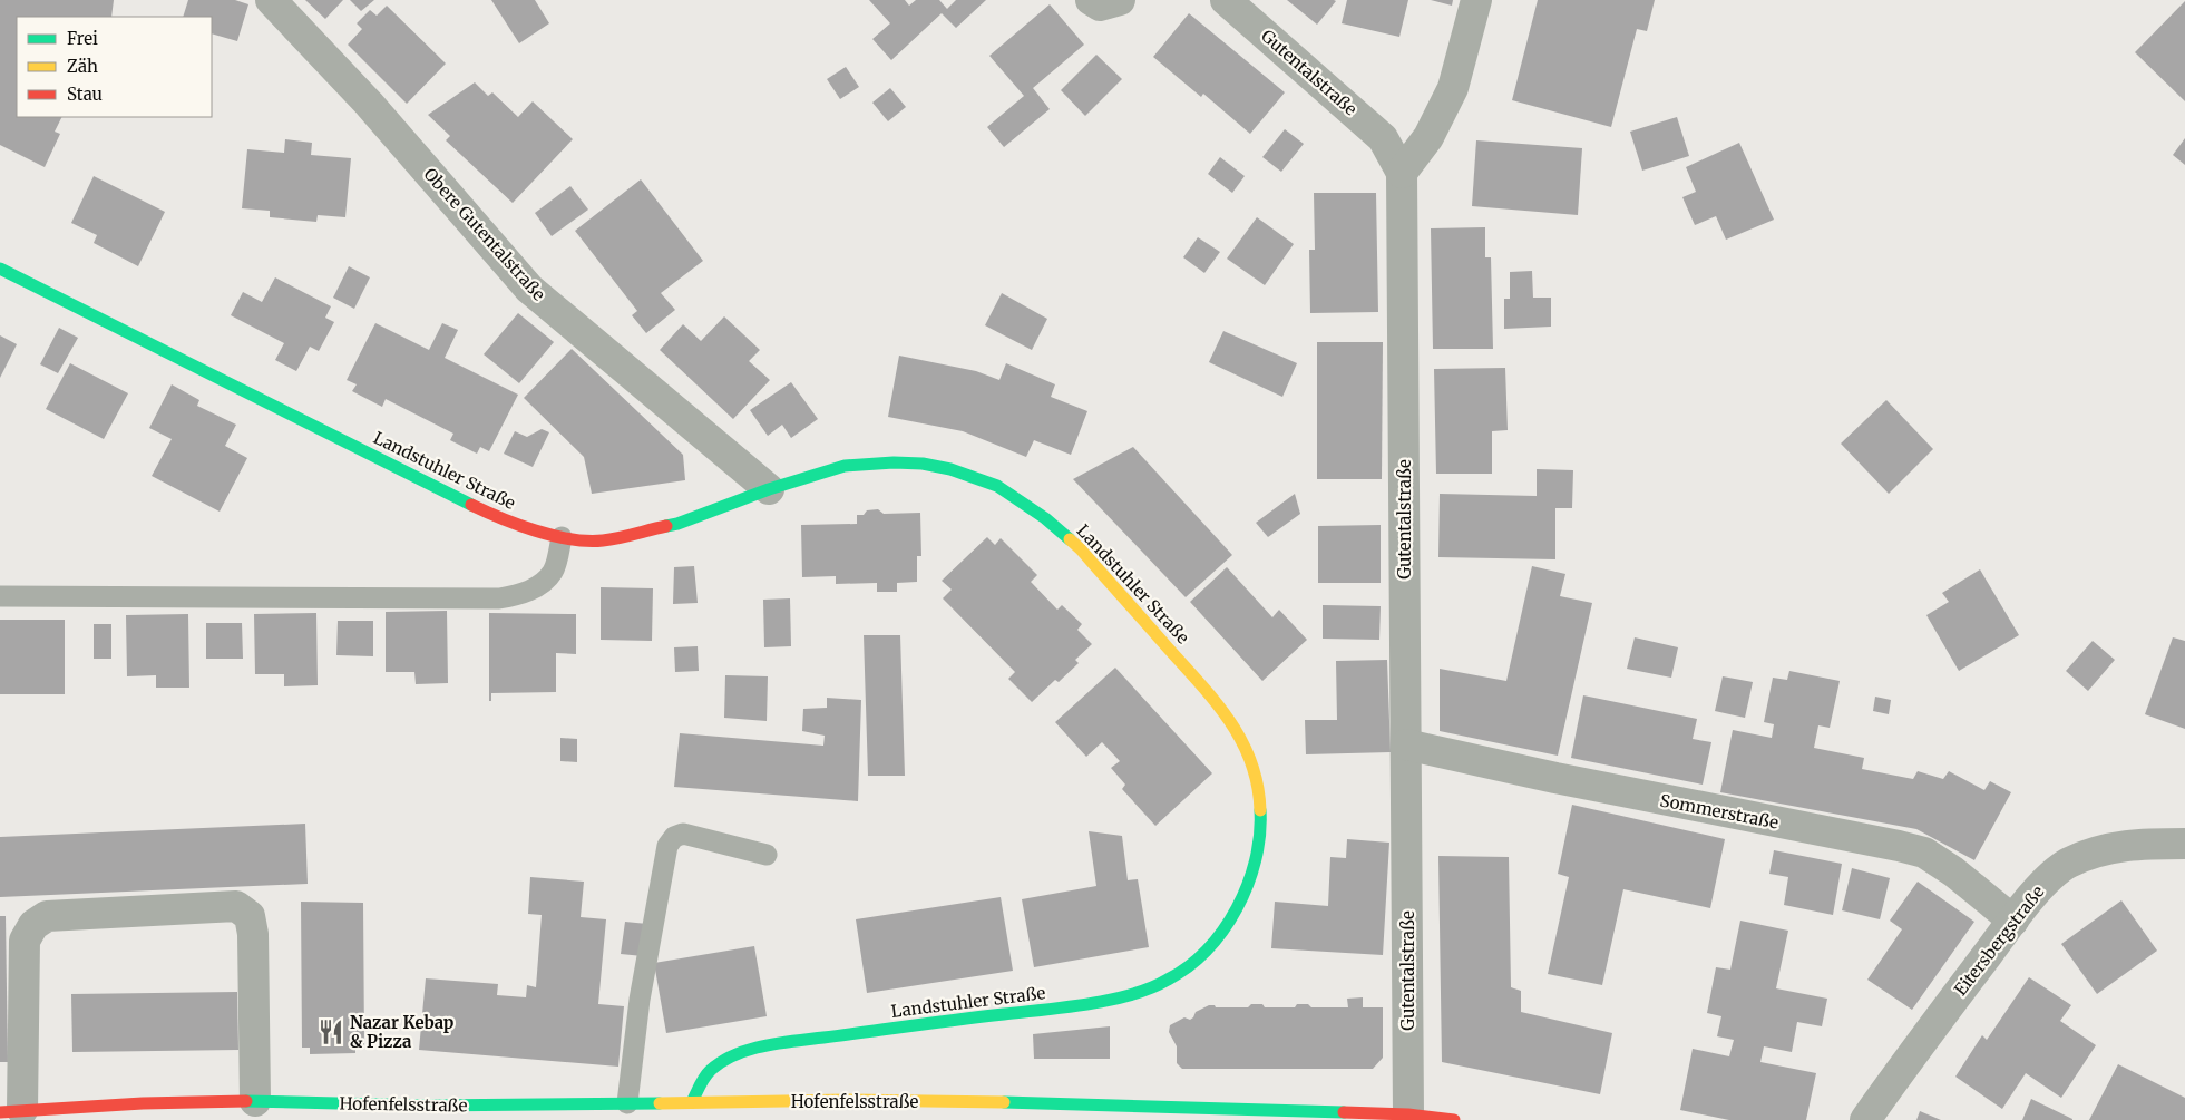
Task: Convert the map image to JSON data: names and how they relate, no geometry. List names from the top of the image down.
{
  "streets": {
    "street": [
      "Gutentalstraße",
      "Obere Gutentalstraße",
      "Landstuhler Straße",
      "Sommerstraße",
      "Eitersbergstraße",
      "Hofenfelsstraße"
    ]
  },
  "crossings": [
    ["Gutentalstraße", "Sommerstraße"],
    ["Gutentalstraße", "Hofenfelsstraße"],
    ["Obere Gutentalstraße", "Landstuhler Straße"],
    ["Landstuhler Straße", "Hofenfelsstraße"],
    ["Sommerstraße", "Eitersbergstraße"]
  ],
  "places": {
    "restaurant": ["Nazar Kebap & Pizza"]
  },
  "legend": ["Frei", "Zäh", "Stau"]
}
